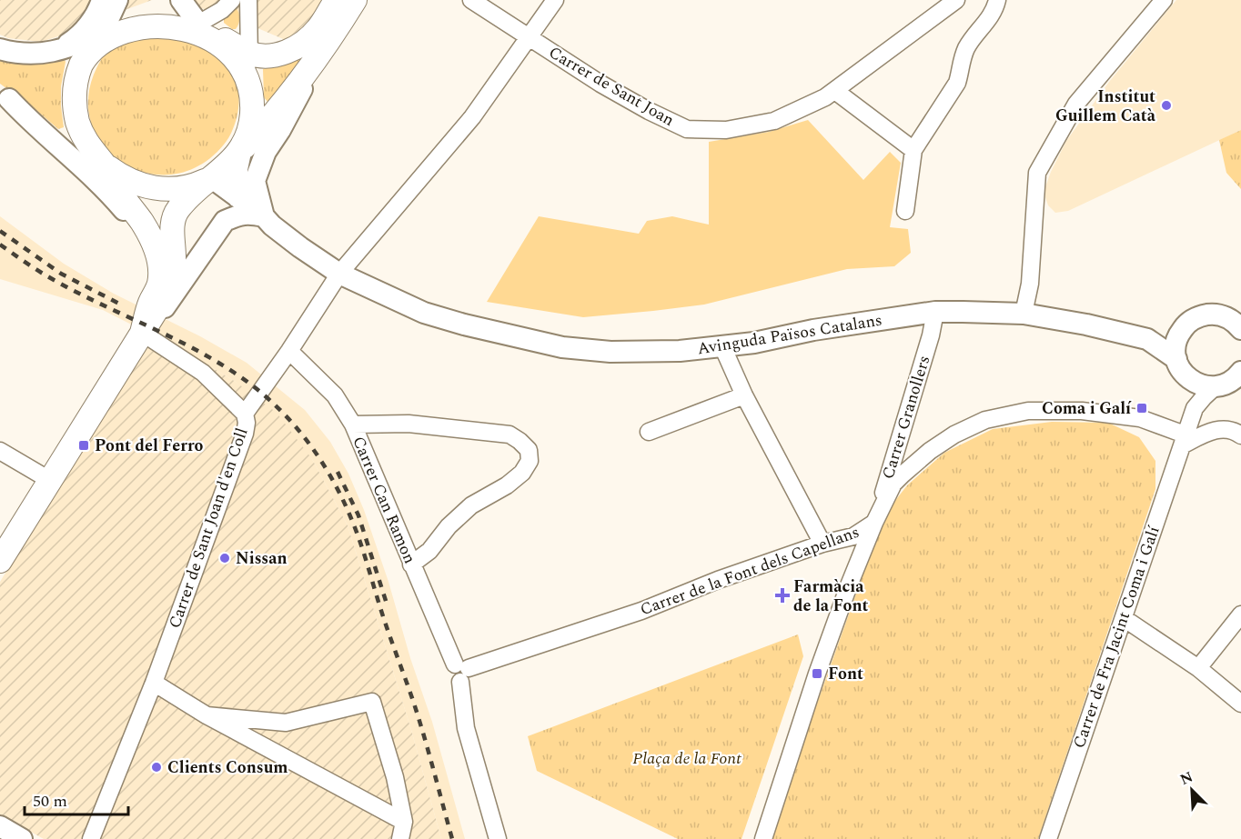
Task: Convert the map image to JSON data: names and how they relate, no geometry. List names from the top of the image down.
{
  "streets": {
    "street": [
      "Carrer de Sant Joan",
      "Avinguda Països Catalans",
      "Carrer Granollers",
      "Carrer Can Ramon",
      "Carrer de Sant Joan d'en Coll",
      "Carrer de la Font dels Capellans",
      "Carrer de Fra Jacint Coma i Galí"
    ]
  },
  "crossings": [
    ["Carrer de Sant Joan", "Carrer de Sant Joan d'en Coll"],
    ["Avinguda Països Catalans", "Carrer Granollers"],
    ["Avinguda Països Catalans", "Carrer de Sant Joan d'en Coll"],
    ["Carrer Granollers", "Carrer de la Font dels Capellans"],
    ["Carrer Can Ramon", "Carrer de Sant Joan d'en Coll"],
    ["Carrer Can Ramon", "Carrer de la Font dels Capellans"],
    ["Carrer de la Font dels Capellans", "Carrer de Fra Jacint Coma i Galí"]
  ],
  "parks": ["Plaça de la Font"],
  "places": {
    "other": ["Institut Guillem Catà", "Nissan", "Clients Consum"],
    "transit": ["Coma i Galí", "Pont del Ferro", "Font"],
    "health": ["Farmàcia de la Font"]
  },
  "scale_bar": "50 m",
  "north": "top left"
}
